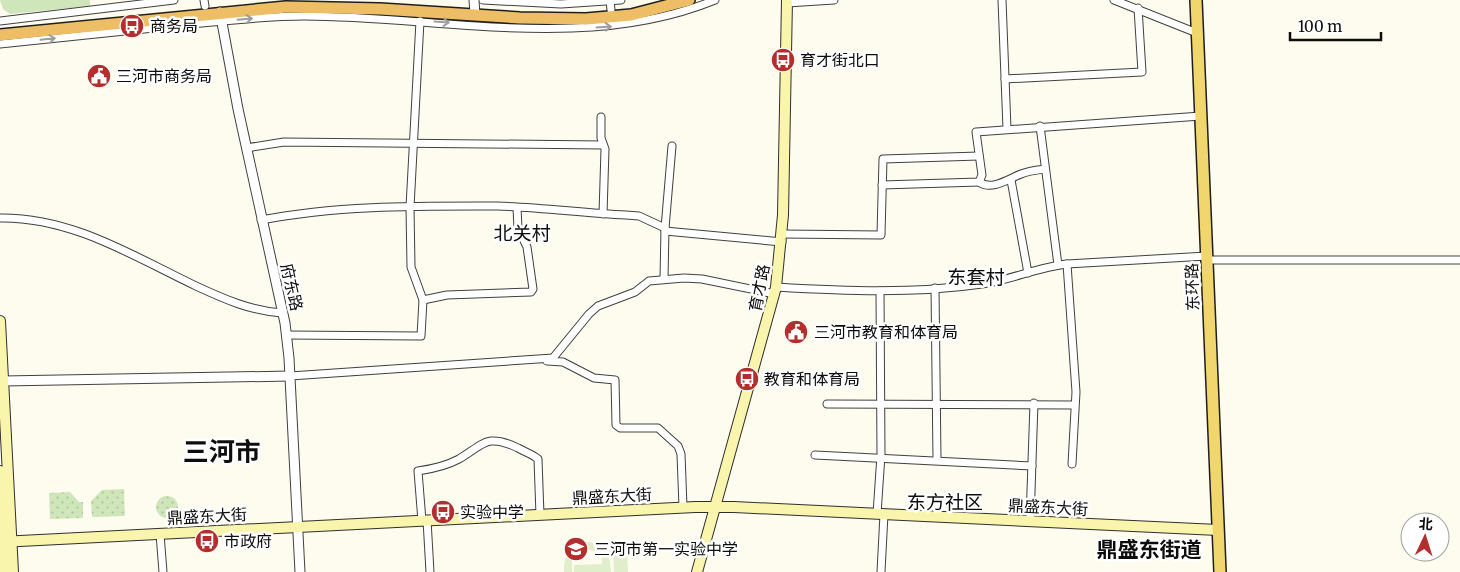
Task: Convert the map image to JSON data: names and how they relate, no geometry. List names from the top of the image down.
{
  "streets": {
    "main road": ["东环路", "育才路", "鼎盛东大街"],
    "street": ["府东路"]
  },
  "crossings": [
    ["府东路", "鼎盛东大街"],
    ["东环路", "鼎盛东大街"],
    ["育才路", "鼎盛东大街"]
  ],
  "districts": [
    "北关村",
    "东套村",
    "三河市",
    "东方社区",
    "鼎盛东街道"
  ],
  "places": {
    "bus stop": [
      "商务局",
      "育才街北口",
      "教育和体育局",
      "实验中学",
      "市政府"
    ],
    "public building": ["三河市商务局", "三河市教育和体育局"],
    "school or university": ["三河市第一实验中学"]
  },
  "scale_bar": "100 m",
  "north": "top"
}
